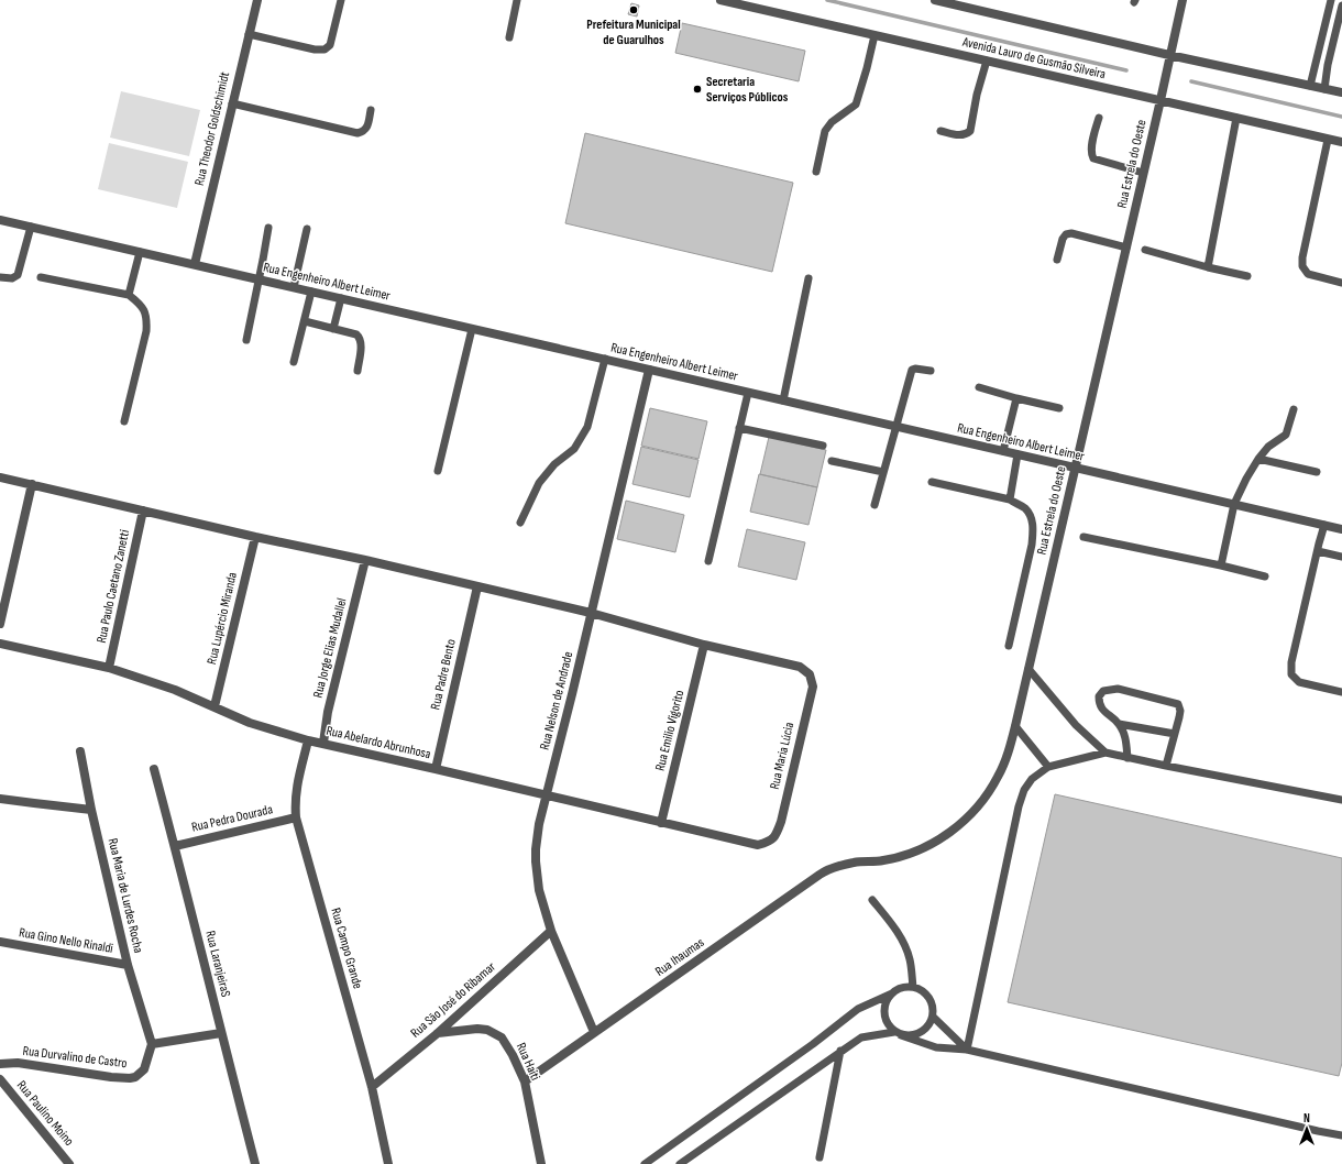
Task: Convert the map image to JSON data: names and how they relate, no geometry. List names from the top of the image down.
{
  "streets": {
    "street": [
      "Avenida Lauro de Gusmão Silveira",
      "Rua Theodor Goldschimidt",
      "Rua Estrela do Oeste",
      "Rua Engenheiro Albert Leimer",
      "Rua Paulo Caetano Zanetti",
      "Rua Lupércio Miranda",
      "Rua Jorge Elias Mudallel",
      "Rua Padre Bento",
      "Rua Nelson de Andrade",
      "Rua Emilio Vigorito",
      "Rua Abelardo Abrunhosa",
      "Rua Maria Lúcia",
      "Rua Pedra Dourada",
      "Rua Maria de Lurdes Rocha",
      "Rua Gino Nello Rinaldi",
      "Rua Campo Grande",
      "Rua Ihaumas",
      "Rua LaranjeiraS",
      "Rua São José do Ribamar",
      "Rua Durvalino de Castro",
      "Rua Haiti",
      "Rua Paulino Moino"
    ]
  },
  "crossings": [
    ["Avenida Lauro de Gusmão Silveira", "Rua Estrela do Oeste"],
    ["Rua Theodor Goldschimidt", "Rua Engenheiro Albert Leimer"],
    ["Rua Estrela do Oeste", "Rua Engenheiro Albert Leimer"],
    ["Rua Estrela do Oeste", "Rua Ihaumas"],
    ["Rua Engenheiro Albert Leimer", "Rua Nelson de Andrade"],
    ["Rua Paulo Caetano Zanetti", "Rua Abelardo Abrunhosa"],
    ["Rua Lupércio Miranda", "Rua Abelardo Abrunhosa"],
    ["Rua Jorge Elias Mudallel", "Rua Abelardo Abrunhosa"],
    ["Rua Padre Bento", "Rua Abelardo Abrunhosa"],
    ["Rua Nelson de Andrade", "Rua Abelardo Abrunhosa"],
    ["Rua Nelson de Andrade", "Rua Ihaumas"],
    ["Rua Nelson de Andrade", "Rua São José do Ribamar"],
    ["Rua Emilio Vigorito", "Rua Abelardo Abrunhosa"],
    ["Rua Emilio Vigorito", "Rua Maria Lúcia"],
    ["Rua Abelardo Abrunhosa", "Rua Maria Lúcia"],
    ["Rua Abelardo Abrunhosa", "Rua Campo Grande"],
    ["Rua Pedra Dourada", "Rua Campo Grande"],
    ["Rua Pedra Dourada", "Rua LaranjeiraS"],
    ["Rua Maria de Lurdes Rocha", "Rua Gino Nello Rinaldi"],
    ["Rua Maria de Lurdes Rocha", "Rua Durvalino de Castro"],
    ["Rua Campo Grande", "Rua São José do Ribamar"],
    ["Rua Ihaumas", "Rua Haiti"],
    ["Rua São José do Ribamar", "Rua Haiti"]
  ],
  "places": ["Prefeitura Municipal de Guarulhos", "Secretaria Serviços Públicos"],
  "north": "top"
}
